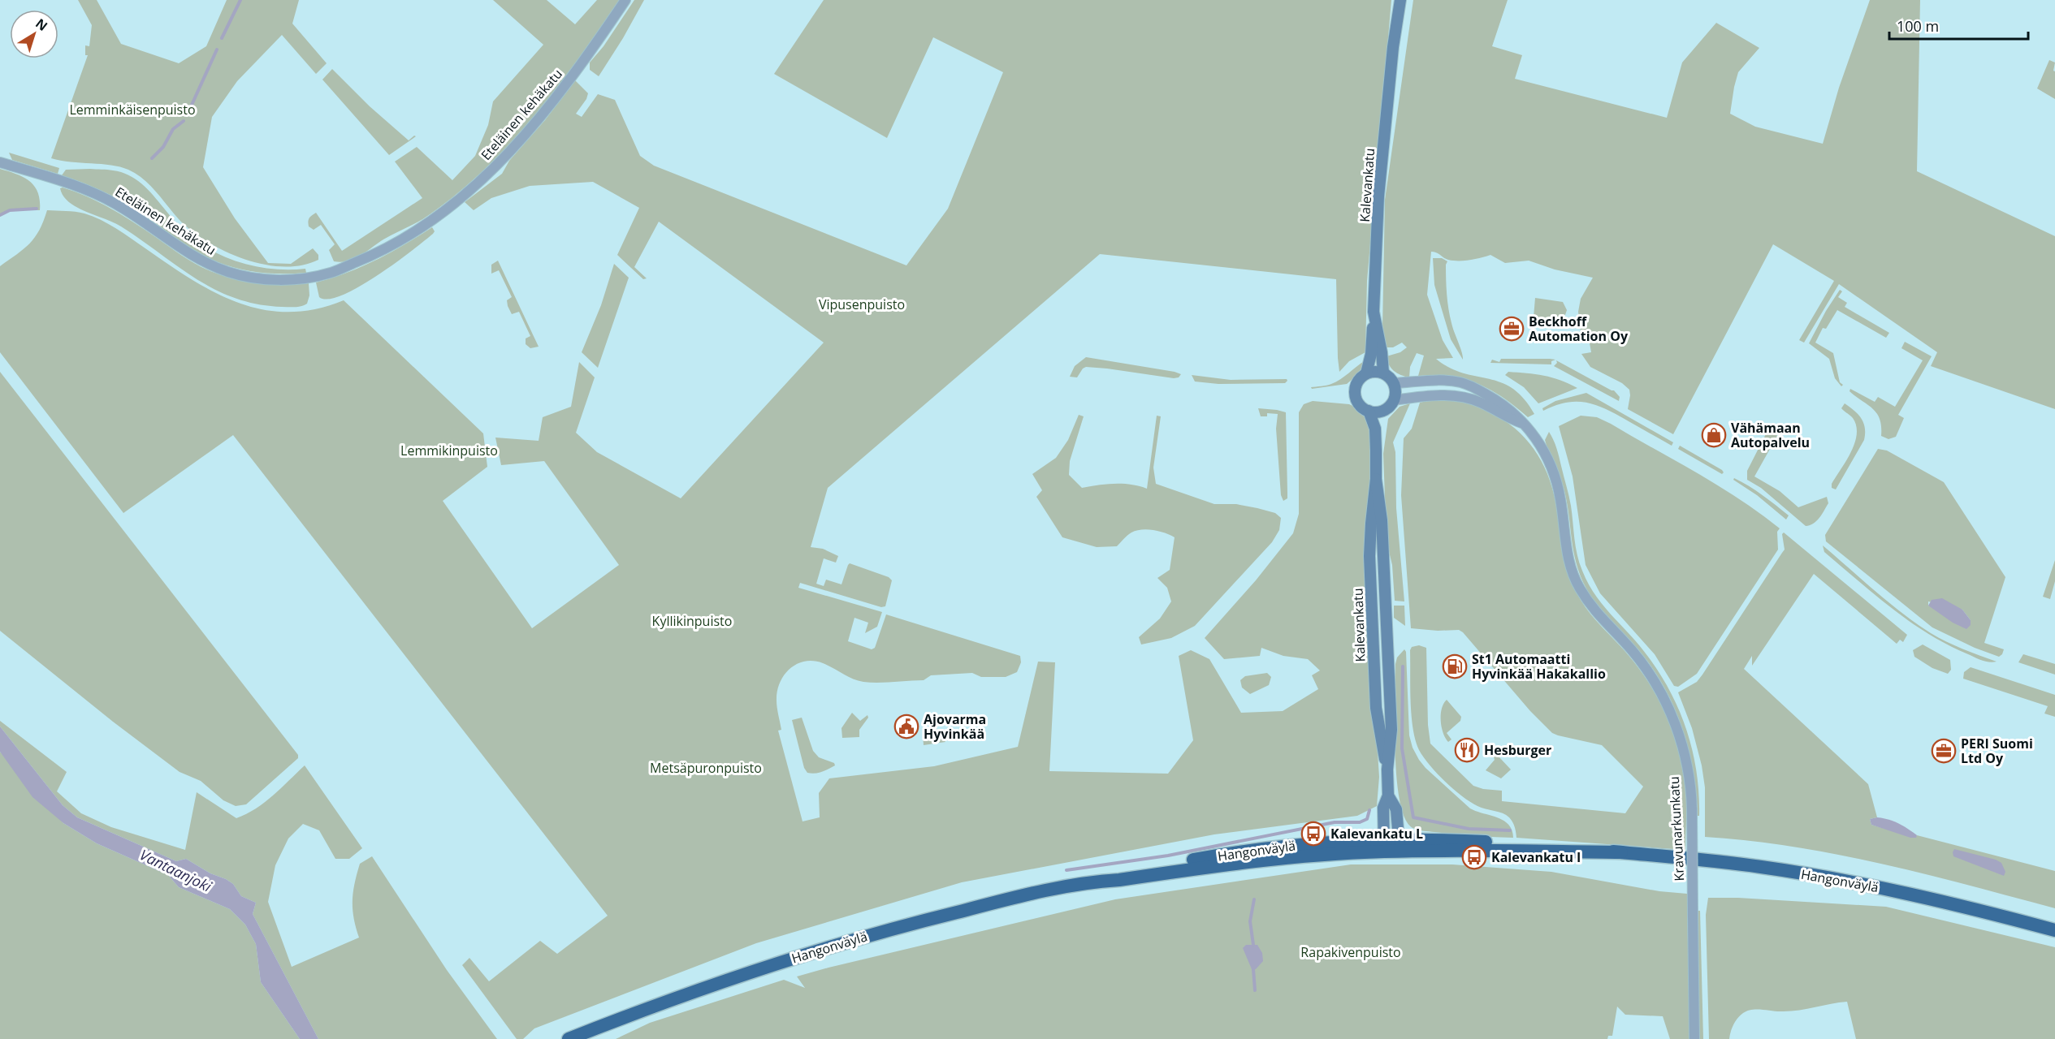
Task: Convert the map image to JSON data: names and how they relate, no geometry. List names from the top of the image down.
{
  "streets": {
    "highway": ["Hangonväylä"],
    "main road": ["Kalevankatu"],
    "street": ["Eteläinen kehäkatu", "Kravunarkunkatu"]
  },
  "crossings": [
    ["Kalevankatu", "Kravunarkunkatu"],
    ["Kalevankatu", "Hangonväylä"]
  ],
  "water": ["Vantaanjoki"],
  "parks": [
    "Lemminkäisenpuisto",
    "Vipusenpuisto",
    "Lemmikinpuisto",
    "Kyllikinpuisto",
    "Metsäpuronpuisto",
    "Rapakivenpuisto"
  ],
  "places": {
    "office": ["Beckhoff Automation Oy", "PERI Suomi Ltd Oy"],
    "shop": ["Vähämaan Autopalvelu"],
    "fuel station": ["St1 Automaatti Hyvinkää Hakakallio"],
    "public building": ["Ajovarma Hyvinkää"],
    "restaurant": ["Hesburger"],
    "bus stop": ["Kalevankatu L", "Kalevankatu I"]
  },
  "scale_bar": "100 m",
  "north": "top right"
}
